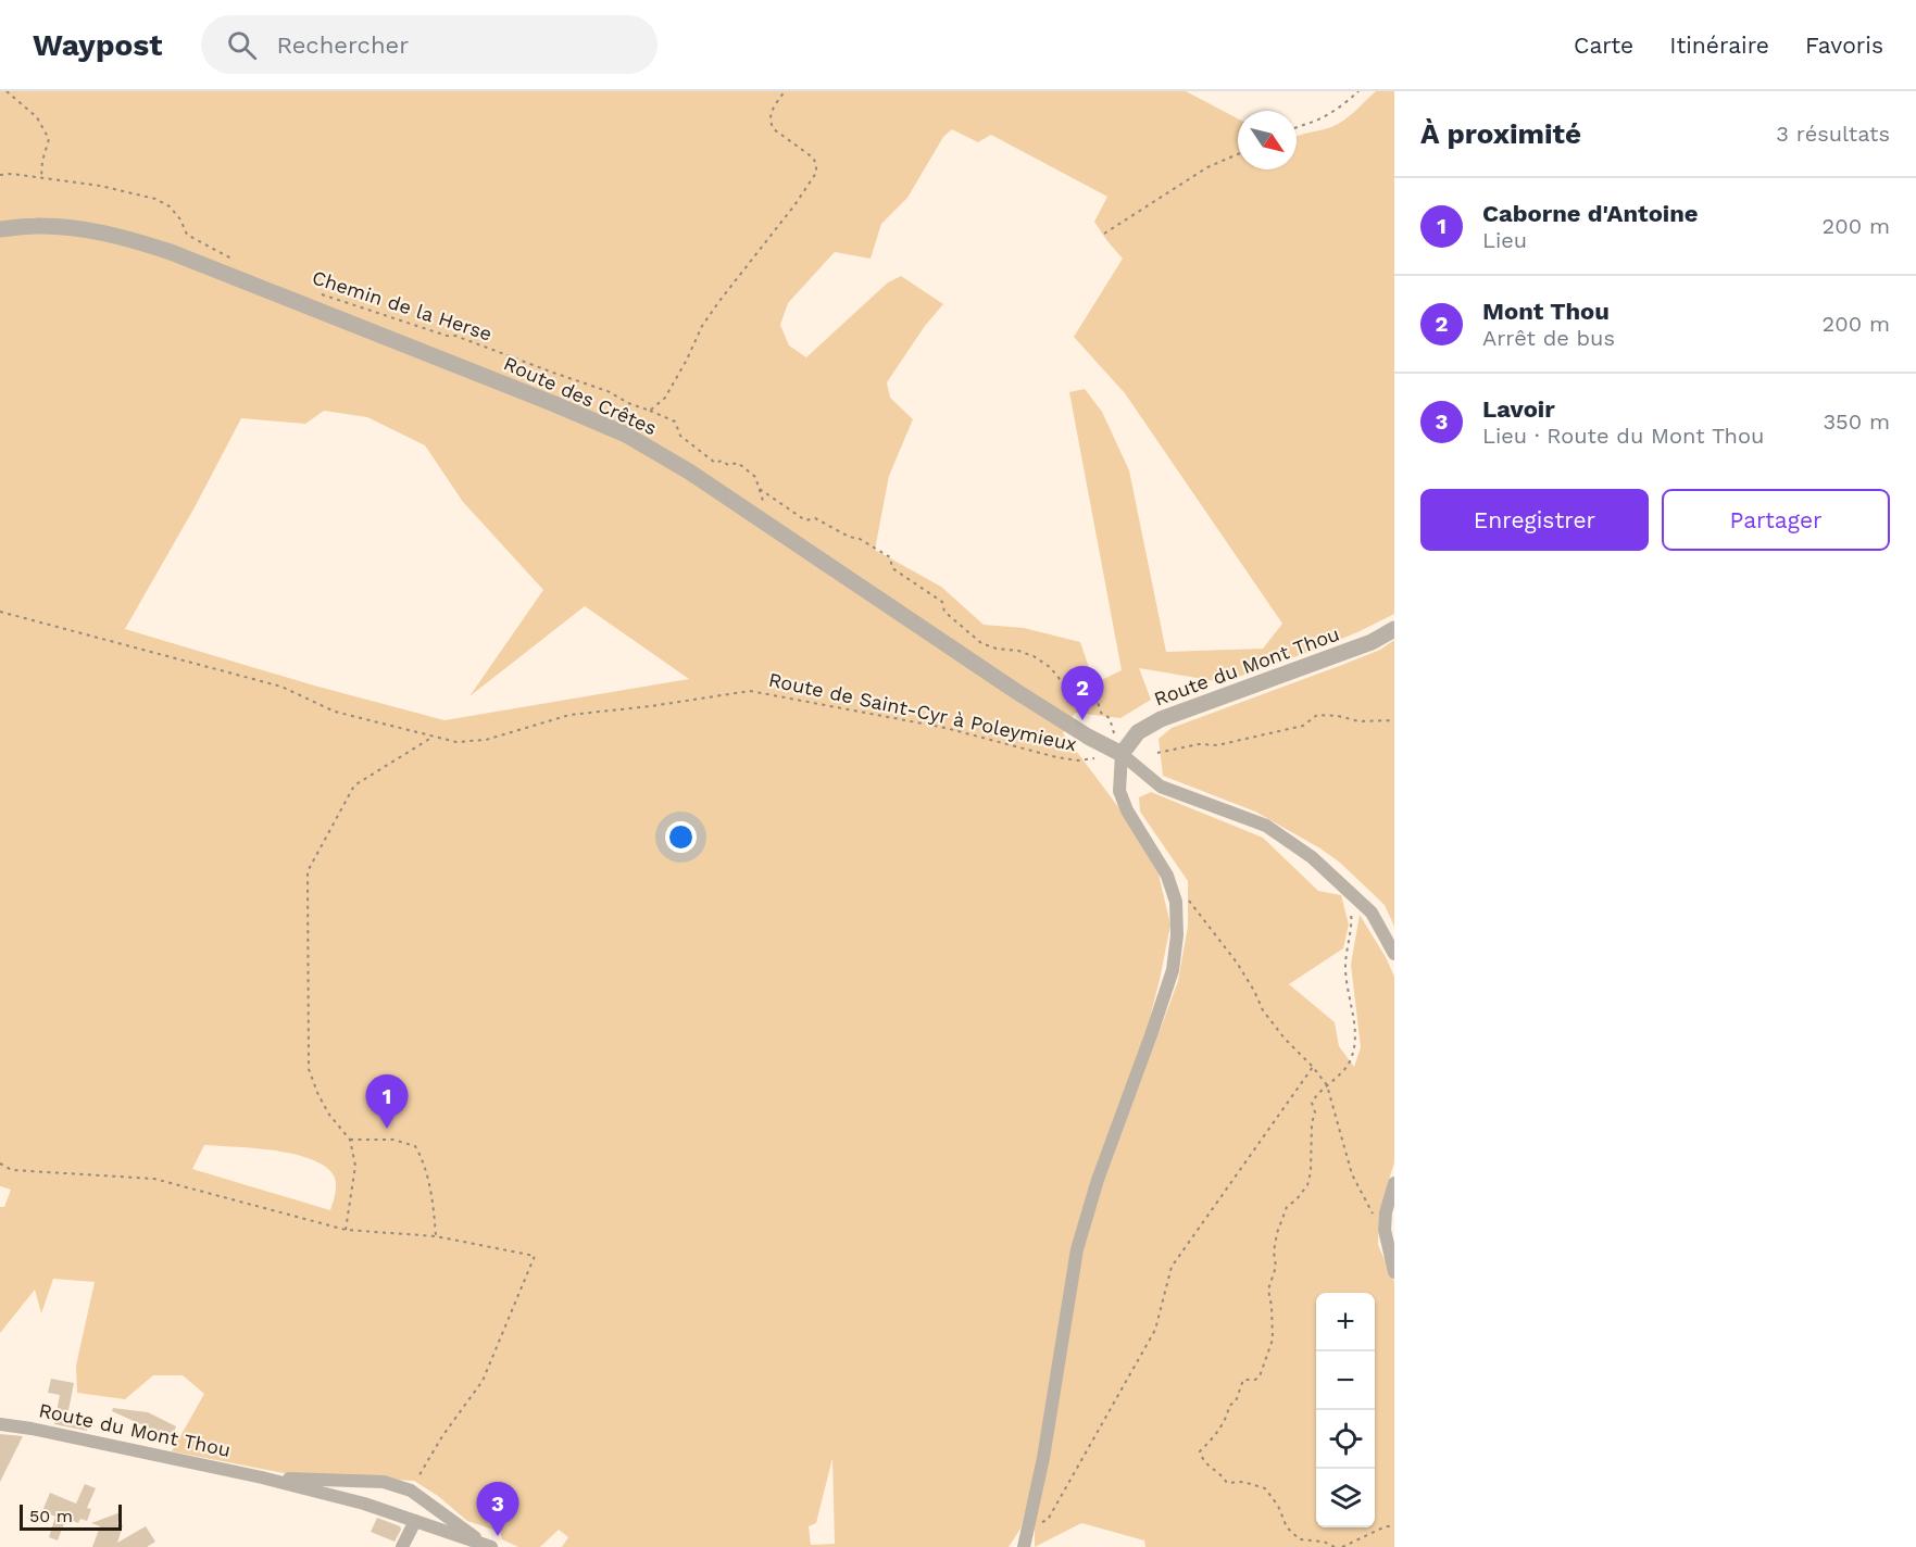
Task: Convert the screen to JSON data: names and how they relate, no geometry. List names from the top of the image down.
{
  "streets": {
    "street": ["Route des Crêtes", "Route du Mont Thou"],
    "path": ["Chemin de la Herse", "Route de Saint-Cyr à Poleymieux"]
  },
  "crossings": [
    ["Route des Crêtes", "Route du Mont Thou"],
    ["Route des Crêtes", "Route de Saint-Cyr à Poleymieux"],
    ["Route du Mont Thou", "Route de Saint-Cyr à Poleymieux"]
  ],
  "scale_bar": "50 m",
  "north": "bottom right",
  "page": {
    "header": "Waypost",
    "search": "Rechercher",
    "nav": ["Carte", "Itinéraire", "Favoris"],
    "heading": ["À proximité", "3 résultats"],
    "list": [
      {
        "mark": "1",
        "name": "Caborne d'Antoine",
        "note": "Lieu",
        "value": "200 m"
      },
      {
        "mark": "2",
        "name": "Mont Thou",
        "note": "Arrêt de bus",
        "value": "200 m"
      },
      {
        "mark": "3",
        "name": "Lavoir",
        "note": "Lieu · Route du Mont Thou",
        "value": "350 m"
      }
    ],
    "buttons": ["Enregistrer", "Partager"],
    "pins": ["2", "1", "3"],
    "map_buttons": ["+", "−"],
    "scale": "50 m"
  }
}
